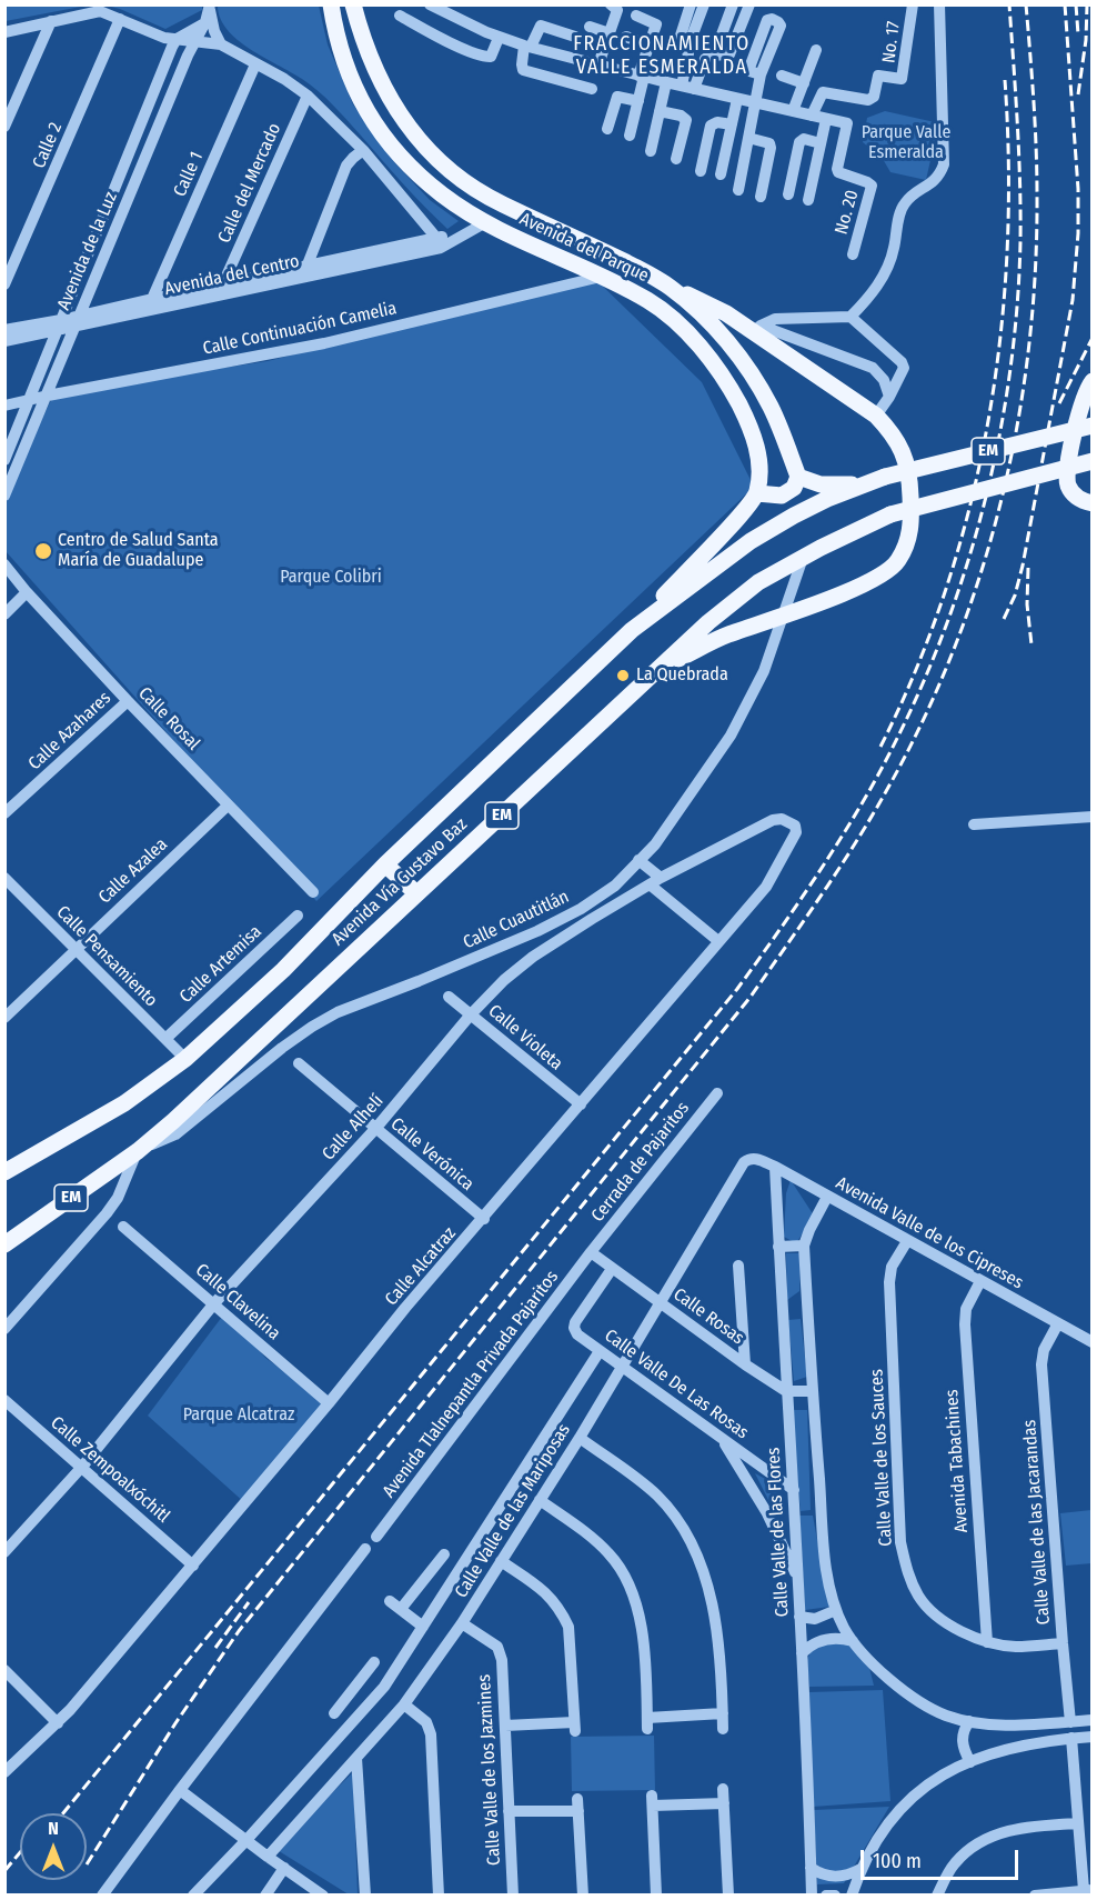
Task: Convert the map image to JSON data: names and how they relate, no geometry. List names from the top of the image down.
{
  "streets": {
    "main road": ["Avenida del Parque", "EM", "Avenida Vía Gustavo Baz"],
    "street": [
      "No. 17",
      "Calle 2",
      "Calle 1",
      "Calle del Mercado",
      "No. 20",
      "Avenida de la Luz",
      "Avenida del Centro",
      "Calle Continuación Camelia",
      "Calle Rosal",
      "Calle Azahares",
      "Calle Azalea",
      "Calle Cuautitlán",
      "Calle Pensamiento",
      "Calle Artemisa",
      "Calle Violeta",
      "Calle Alhelí",
      "Calle Verónica",
      "Cerrada de Pajaritos",
      "Avenida Valle de los Cipreses",
      "Calle Alcatraz",
      "Calle Clavelina",
      "Calle Rosas",
      "Avenida Tlalnepantla Privada Pajaritos",
      "Calle Valle De Las Rosas",
      "Calle Valle de los Sauces",
      "Avenida Tabachines",
      "Calle Zempoalxóchitl",
      "Calle Valle de las Mariposas",
      "Calle Valle de las Jacarandas",
      "Calle Valle de las Flores",
      "Calle Valle de los Jazmines"
    ]
  },
  "crossings": [
    ["Calle 1", "Avenida del Centro"],
    ["Calle del Mercado", "Avenida del Centro"],
    ["Avenida del Parque", "Avenida del Centro"],
    ["Avenida del Parque", "Calle Continuación Camelia"],
    ["Avenida de la Luz", "Avenida del Centro"],
    ["Avenida de la Luz", "Calle Continuación Camelia"],
    ["EM", "Avenida Vía Gustavo Baz"],
    ["EM", "Calle Cuautitlán"],
    ["EM", "Calle Pensamiento"],
    ["Calle Rosal", "Calle Azahares"],
    ["Calle Rosal", "Calle Azalea"],
    ["Calle Azalea", "Calle Pensamiento"],
    ["Avenida Vía Gustavo Baz", "Calle Cuautitlán"],
    ["Avenida Vía Gustavo Baz", "Calle Pensamiento"],
    ["Calle Pensamiento", "Calle Artemisa"],
    ["Calle Violeta", "Calle Alhelí"],
    ["Calle Violeta", "Calle Alcatraz"],
    ["Calle Alhelí", "Calle Verónica"],
    ["Calle Alhelí", "Calle Alcatraz"],
    ["Calle Alhelí", "Calle Clavelina"],
    ["Calle Alhelí", "Calle Zempoalxóchitl"],
    ["Calle Verónica", "Calle Alcatraz"],
    ["Cerrada de Pajaritos", "Calle Rosas"],
    ["Cerrada de Pajaritos", "Avenida Tlalnepantla Privada Pajaritos"],
    ["Avenida Valle de los Cipreses", "Calle Valle de los Sauces"],
    ["Avenida Valle de los Cipreses", "Avenida Tabachines"],
    ["Avenida Valle de los Cipreses", "Calle Valle de las Mariposas"],
    ["Avenida Valle de los Cipreses", "Calle Valle de las Jacarandas"],
    ["Avenida Valle de los Cipreses", "Calle Valle de las Flores"],
    ["Calle Alcatraz", "Calle Clavelina"],
    ["Calle Alcatraz", "Calle Zempoalxóchitl"],
    ["Calle Rosas", "Avenida Tlalnepantla Privada Pajaritos"],
    ["Calle Rosas", "Calle Valle De Las Rosas"],
    ["Calle Rosas", "Calle Valle de las Mariposas"],
    ["Calle Rosas", "Calle Valle de las Flores"],
    ["Calle Valle De Las Rosas", "Calle Valle de las Mariposas"],
    ["Calle Valle De Las Rosas", "Calle Valle de las Flores"],
    ["Calle Valle de los Sauces", "Avenida Tabachines"],
    ["Calle Valle de los Sauces", "Calle Valle de las Jacarandas"],
    ["Calle Valle de las Mariposas", "Calle Valle de los Jazmines"]
  ],
  "districts": ["FRACCIONAMIENTO VALLE ESMERALDA"],
  "parks": ["Parque Valle Esmeralda", "Parque Colibri", "Parque Alcatraz"],
  "places": ["Centro de Salud Santa María de Guadalupe", "La Quebrada"],
  "scale_bar": "100 m",
  "north": "top"
}
